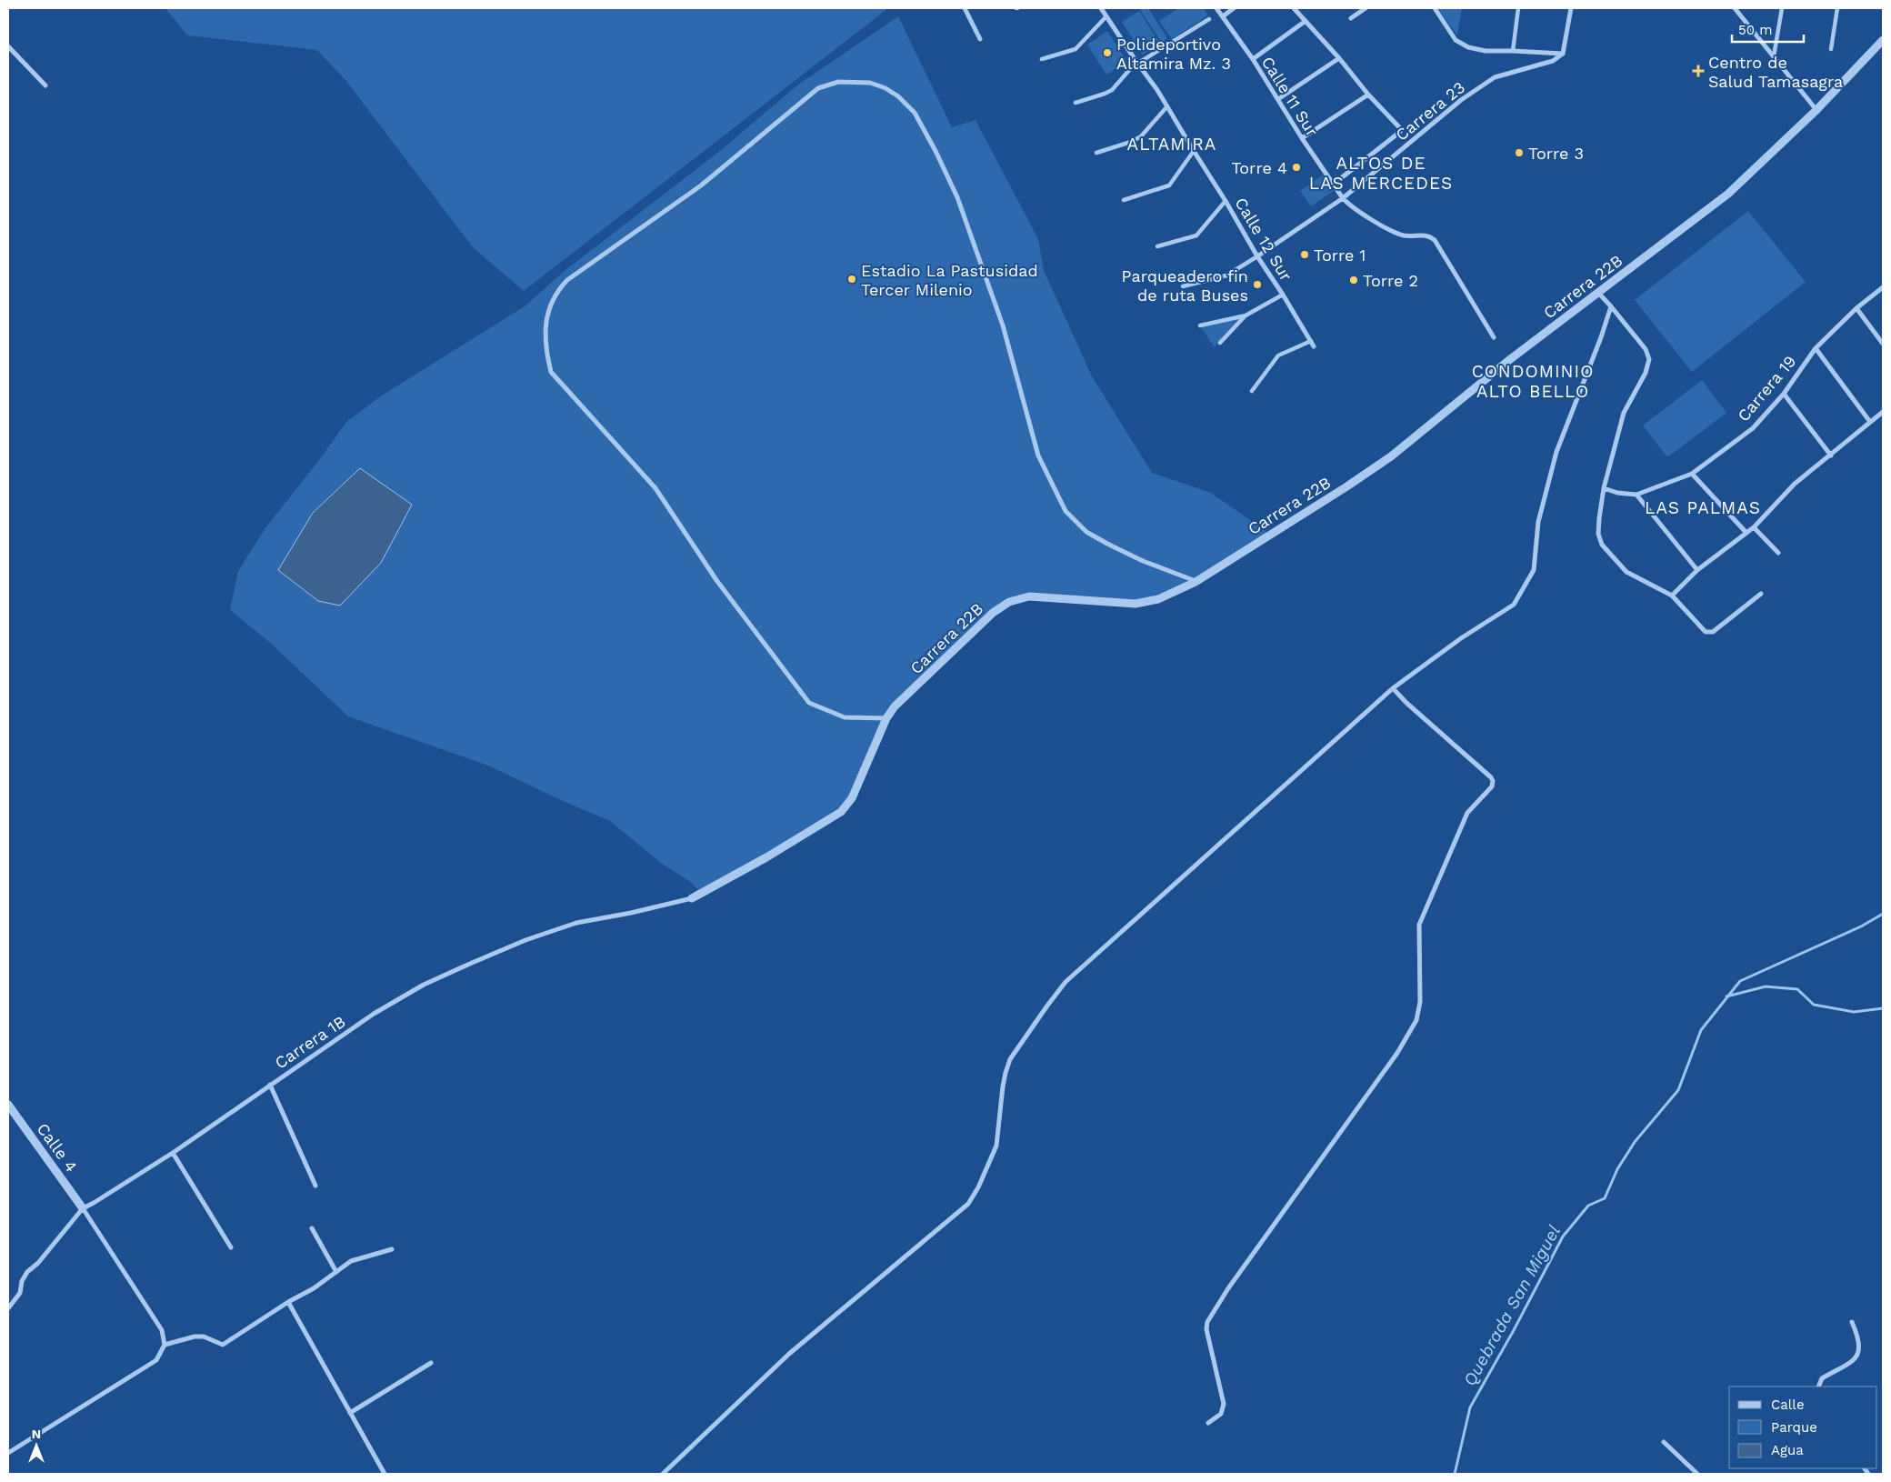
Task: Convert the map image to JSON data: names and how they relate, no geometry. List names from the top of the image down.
{
  "streets": {
    "street": [
      "Calle 11 Sur",
      "Carrera 23",
      "Calle 12 Sur",
      "Carrera 22B",
      "Carrera 19",
      "Carrera 1B",
      "Calle 4"
    ]
  },
  "crossings": [
    ["Calle 11 Sur", "Carrera 23"],
    ["Carrera 23", "Calle 12 Sur"],
    ["Carrera 22B", "Carrera 1B"],
    ["Carrera 1B", "Calle 4"]
  ],
  "districts": [
    "ALTAMIRA",
    "ALTOS DE LAS MERCEDES",
    "CONDOMINIO ALTO BELLO",
    "LAS PALMAS"
  ],
  "water": ["Quebrada San Miguel"],
  "places": {
    "other": [
      "Polideportivo Altamira Mz. 3",
      "Torre 3",
      "Torre 4",
      "Torre 1",
      "Estadio La Pastusidad Tercer Milenio",
      "Torre 2",
      "Parqueadero fin de ruta Buses"
    ],
    "health": ["Centro de Salud Tamasagra"]
  },
  "legend": ["Calle", "Parque", "Agua"],
  "scale_bar": "50 m",
  "north": "top"
}
